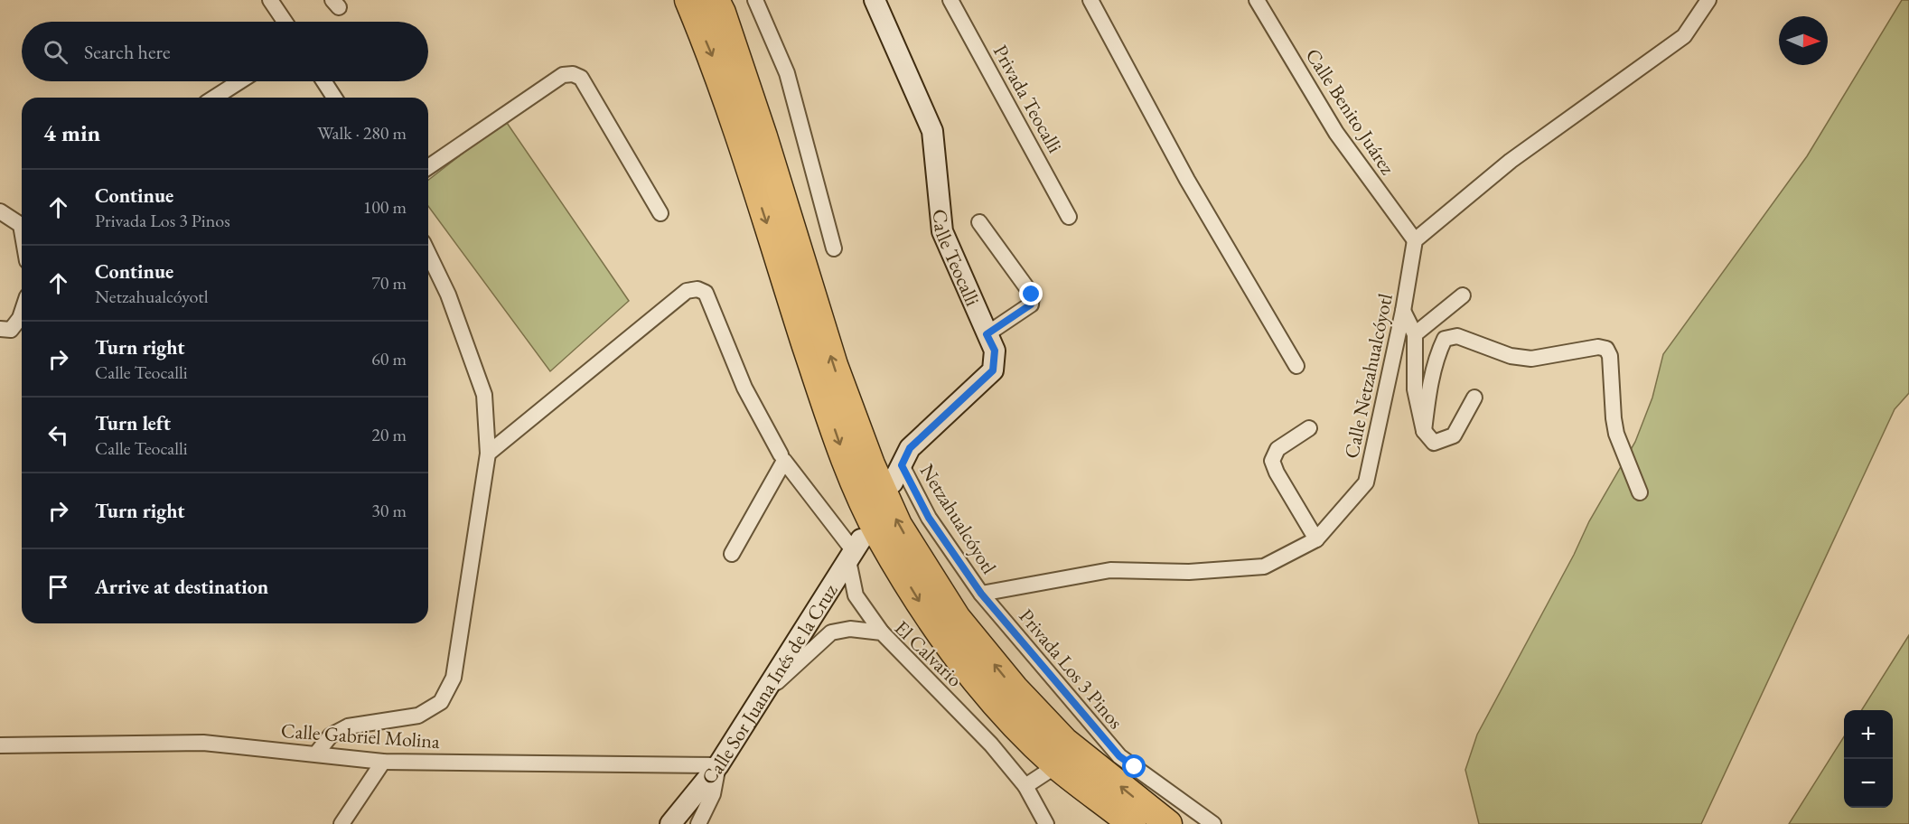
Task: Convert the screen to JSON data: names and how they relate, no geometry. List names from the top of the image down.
{
  "streets": {
    "street": [
      "Privada Teocalli",
      "Calle Benito Juárez",
      "Calle Teocalli",
      "Calle Netzahualcóyotl",
      "Netzahualcóyotl",
      "El Calvario",
      "Privada Los 3 Pinos",
      "Calle Sor Juana Inés de la Cruz",
      "Calle Gabriel Molina"
    ]
  },
  "crossings": [
    ["Calle Benito Juárez", "Calle Netzahualcóyotl"],
    ["Calle Teocalli", "Netzahualcóyotl"],
    ["Calle Netzahualcóyotl", "Netzahualcóyotl"],
    ["Calle Netzahualcóyotl", "Privada Los 3 Pinos"],
    ["Netzahualcóyotl", "Privada Los 3 Pinos"],
    ["El Calvario", "Calle Sor Juana Inés de la Cruz"],
    ["Calle Sor Juana Inés de la Cruz", "Calle Gabriel Molina"]
  ],
  "north": "right",
  "page": {
    "search": "Search here",
    "heading": ["4 min", "Walk · 280 m"],
    "list": [
      ["Continue", "Privada Los 3 Pinos", "100 m"],
      ["Continue", "Netzahualcóyotl", "70 m"],
      ["Turn right", "Calle Teocalli", "60 m"],
      ["Turn left", "Calle Teocalli", "20 m"],
      ["Turn right", "30 m"],
      "Arrive at destination"
    ],
    "map_buttons": ["+", "−"]
  }
}
